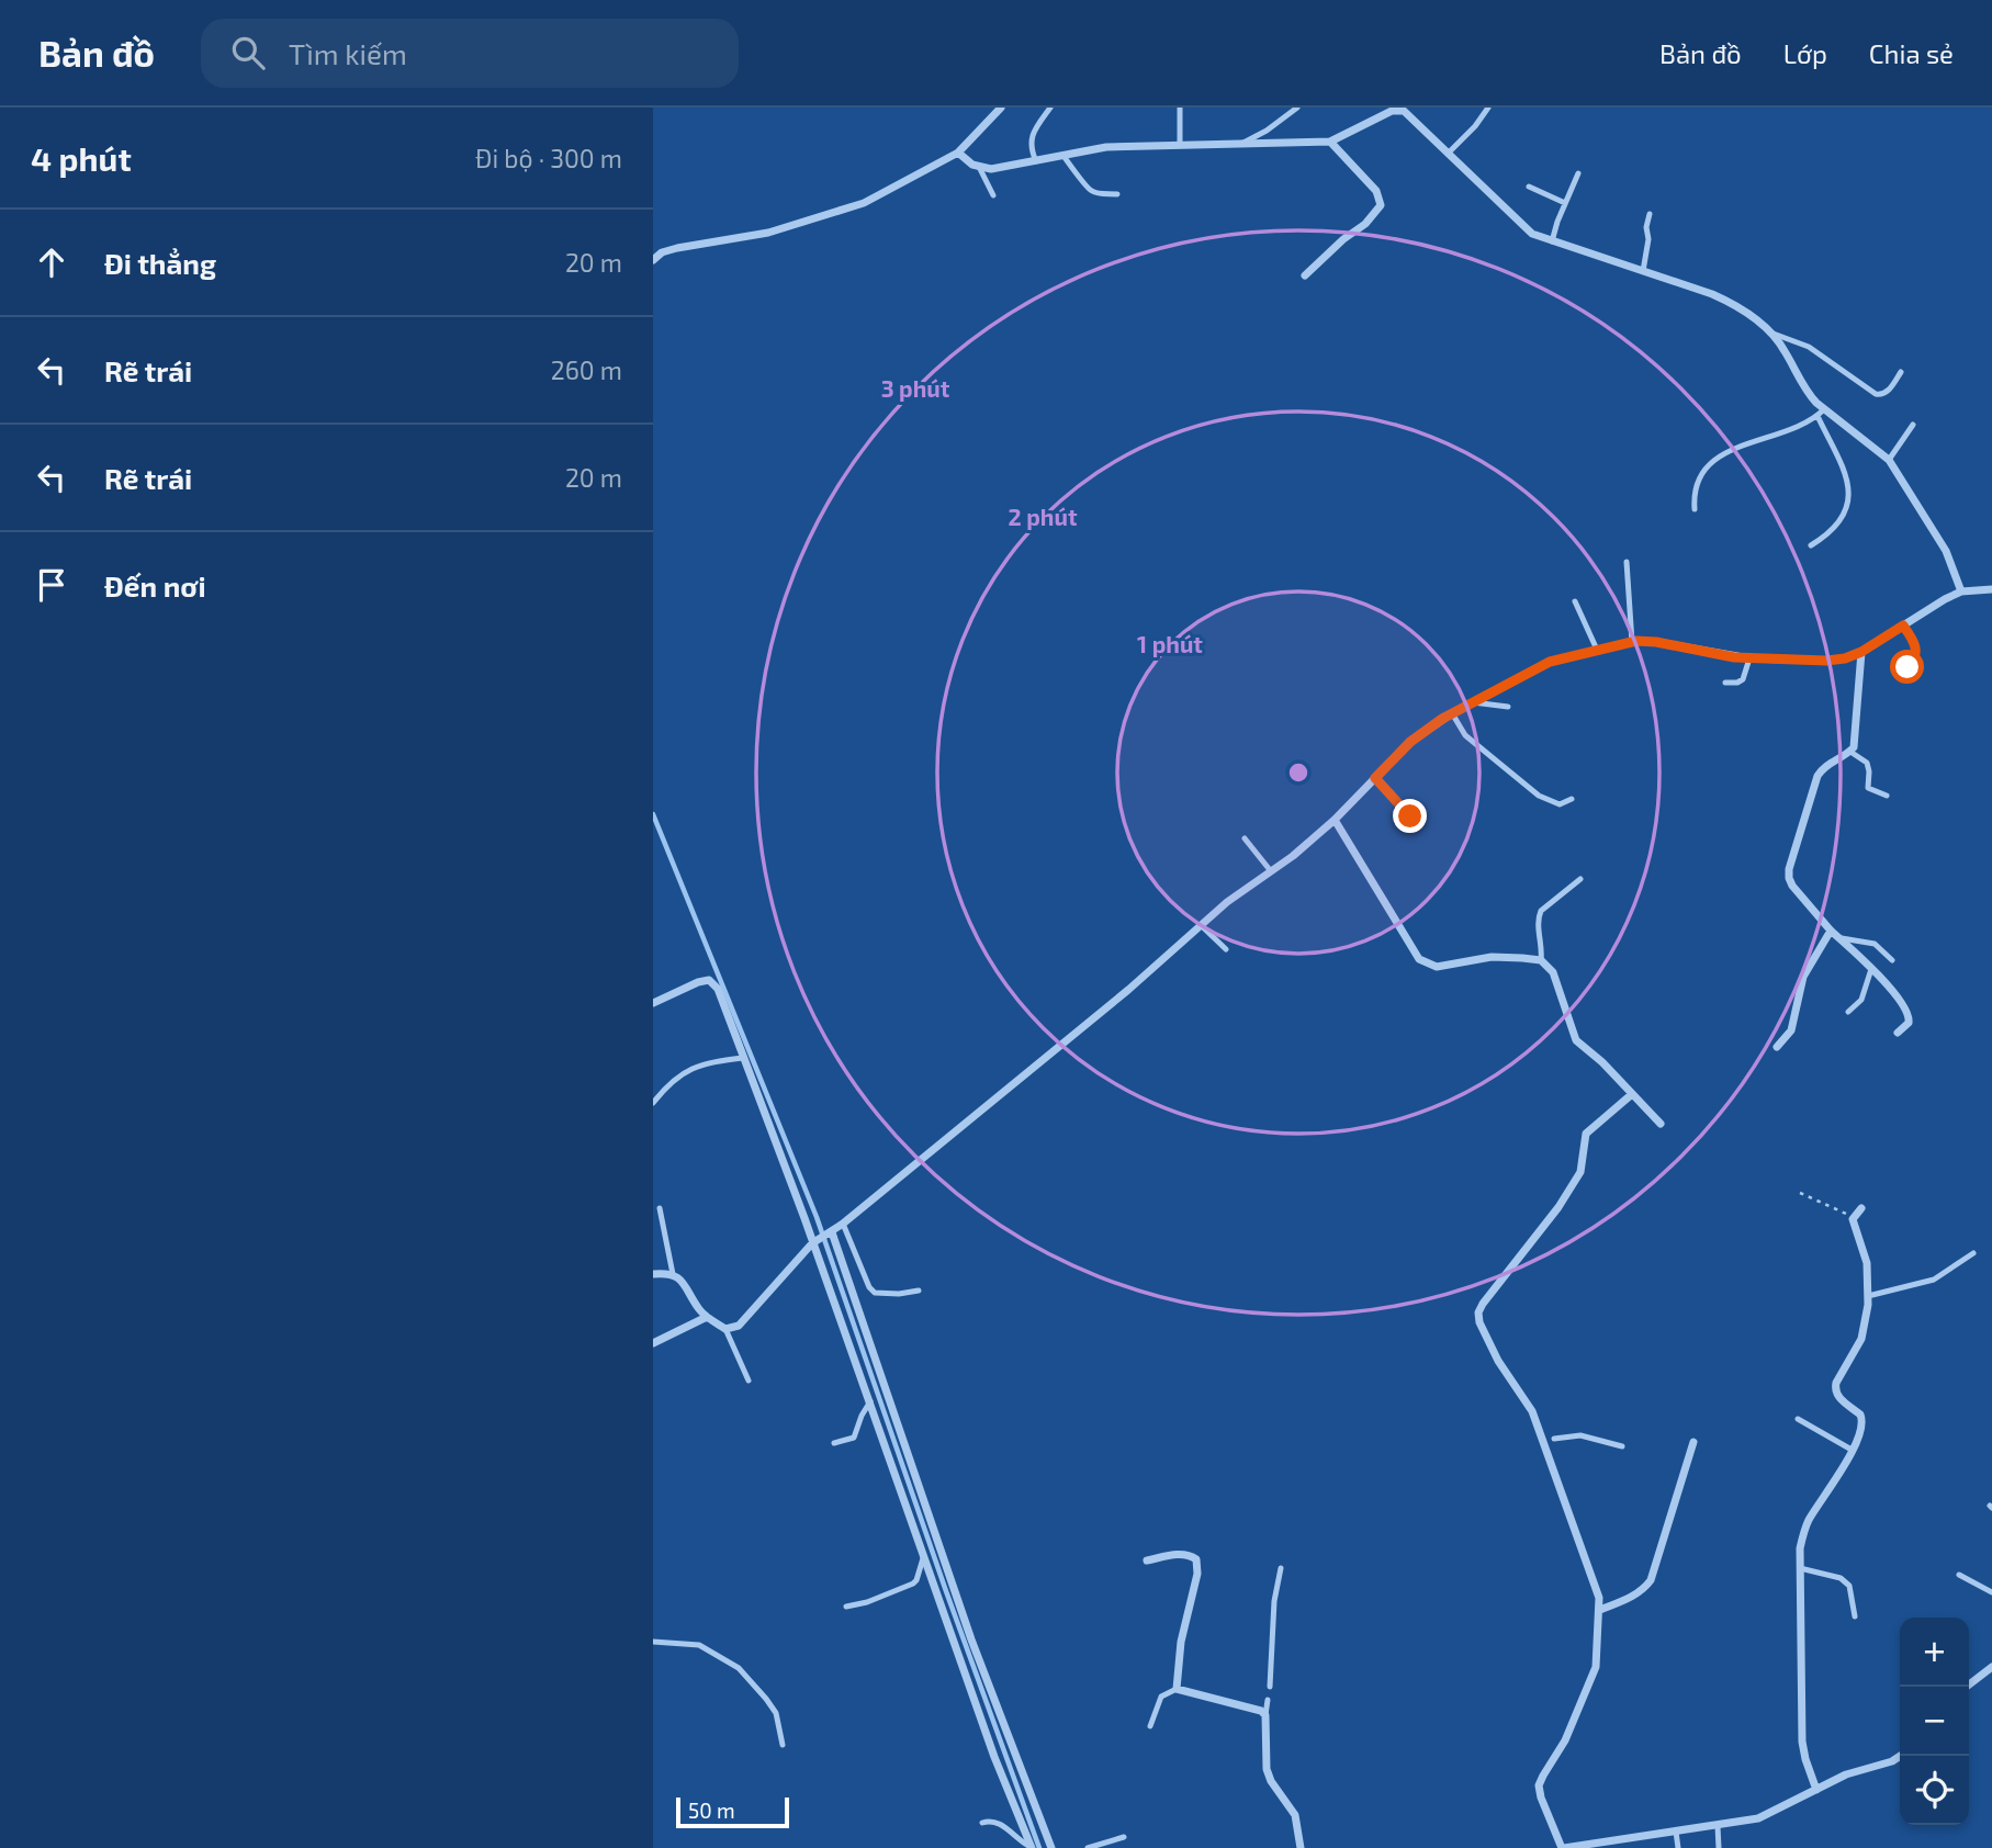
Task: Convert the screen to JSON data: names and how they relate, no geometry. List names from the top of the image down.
{
  "scale_bar": "50 m",
  "page": {
    "header": "Bản đồ",
    "search": "Tìm kiếm",
    "nav": ["Bản đồ", "Lớp", "Chia sẻ"],
    "heading": ["4 phút", "Đi bộ · 300 m"],
    "list": [
      ["Đi thẳng", "20 m"],
      ["Rẽ trái", "260 m"],
      ["Rẽ trái", "20 m"],
      "Đến nơi"
    ],
    "map_buttons": ["+", "−"],
    "scale": "50 m"
  },
  "rings": ["3 phút", "2 phút", "1 phút"]
}
